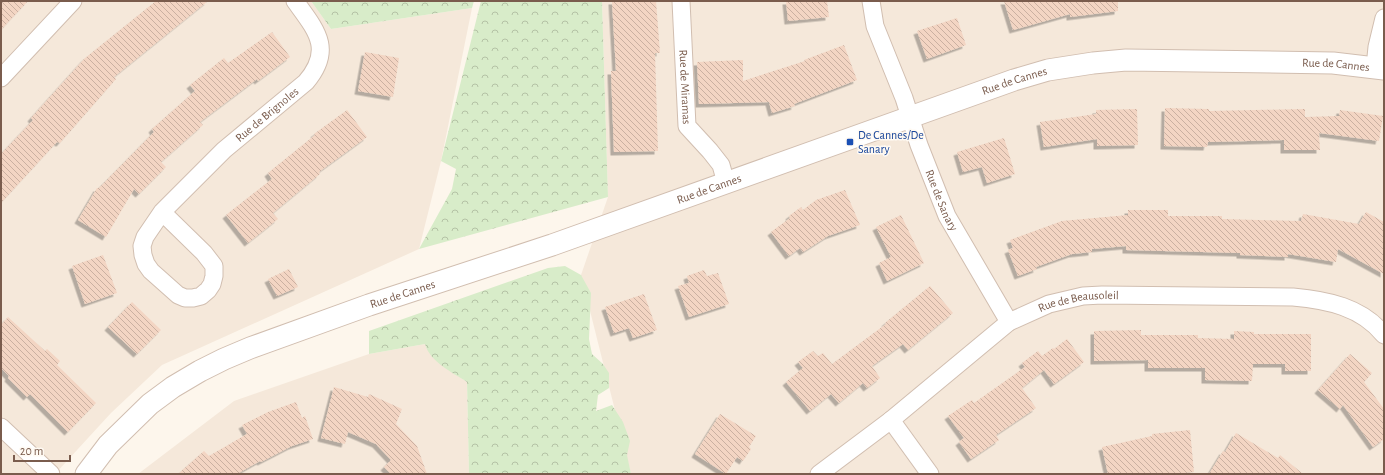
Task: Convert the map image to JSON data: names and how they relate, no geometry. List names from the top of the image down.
{
  "streets": {
    "street": [
      "Rue de Cannes",
      "Rue de Miramas",
      "Rue de Brignoles",
      "Rue de Sanary",
      "Rue de Beausoleil"
    ]
  },
  "crossings": [
    ["Rue de Cannes", "Rue de Miramas"],
    ["Rue de Cannes", "Rue de Sanary"],
    ["Rue de Sanary", "Rue de Beausoleil"]
  ],
  "places": {
    "transit": ["De Cannes/De Sanary"]
  },
  "scale_bar": "20 m"
}
